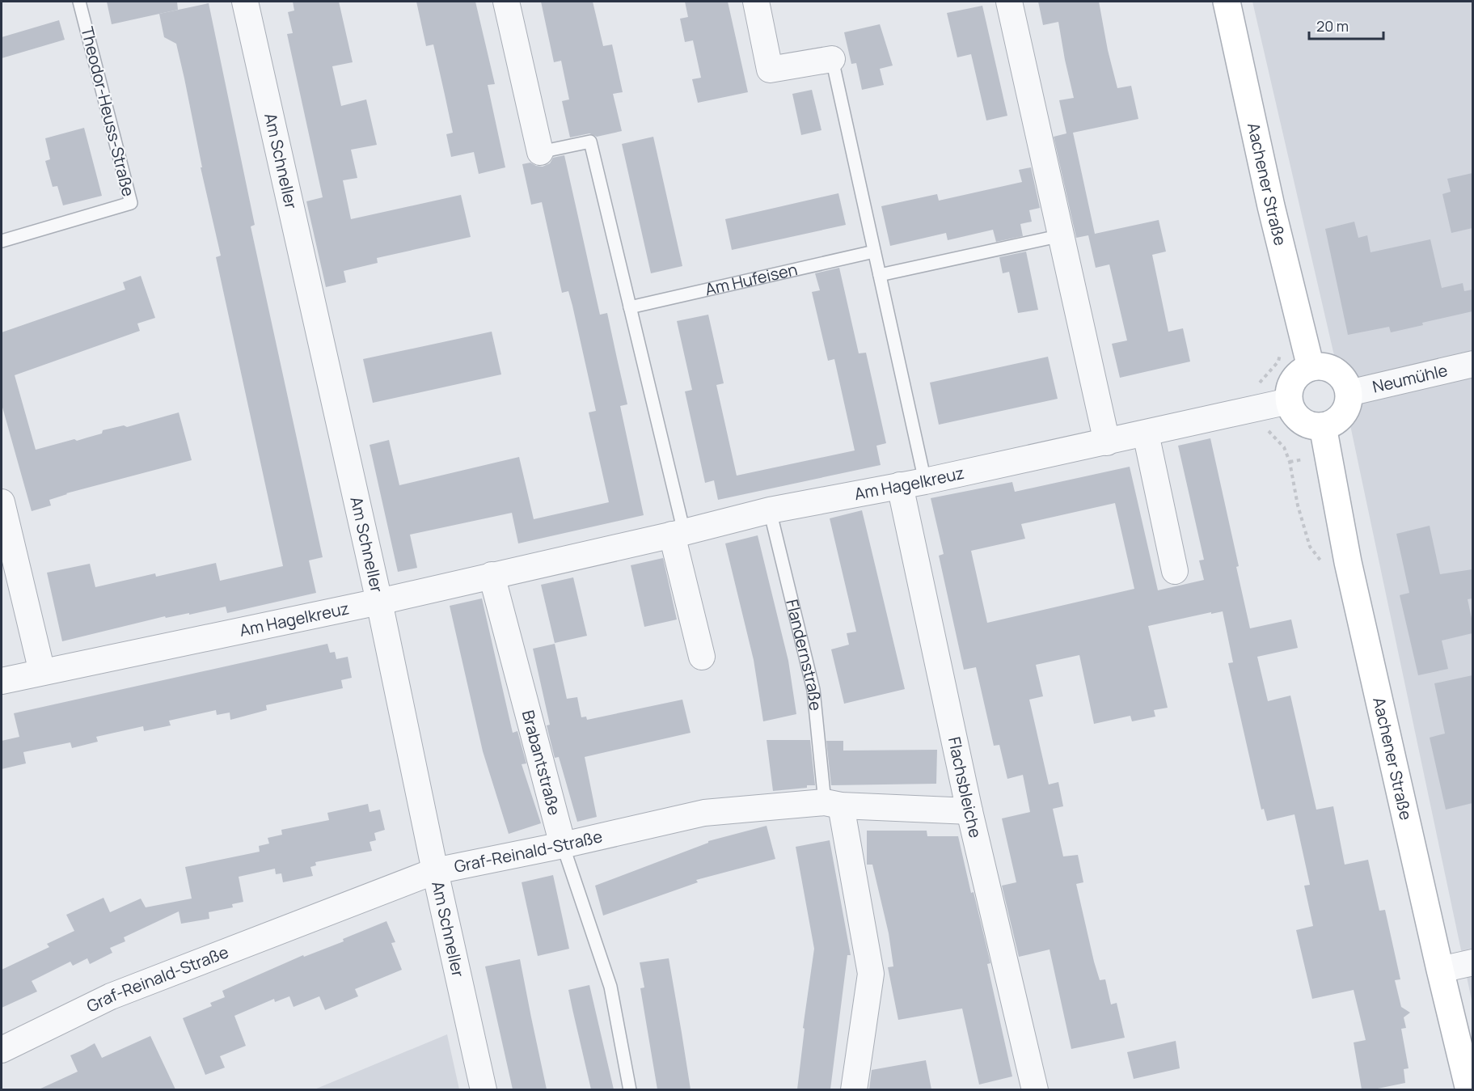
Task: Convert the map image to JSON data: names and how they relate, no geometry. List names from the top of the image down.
{
  "streets": {
    "main road": ["Aachener Straße"],
    "street": [
      "Am Schneller",
      "Neumühle",
      "Am Hagelkreuz",
      "Flandernstraße",
      "Brabantstraße",
      "Flachsbleiche",
      "Graf-Reinald-Straße"
    ],
    "lane": ["Theodor-Heuss-Straße", "Am Hufeisen"]
  },
  "crossings": [
    ["Am Schneller", "Am Hagelkreuz"],
    ["Am Schneller", "Graf-Reinald-Straße"],
    ["Aachener Straße", "Neumühle"],
    ["Aachener Straße", "Am Hagelkreuz"],
    ["Neumühle", "Am Hagelkreuz"],
    ["Am Hagelkreuz", "Flandernstraße"],
    ["Am Hagelkreuz", "Brabantstraße"],
    ["Am Hagelkreuz", "Flachsbleiche"],
    ["Flandernstraße", "Graf-Reinald-Straße"],
    ["Brabantstraße", "Graf-Reinald-Straße"],
    ["Flachsbleiche", "Graf-Reinald-Straße"]
  ],
  "scale_bar": "20 m"
}
